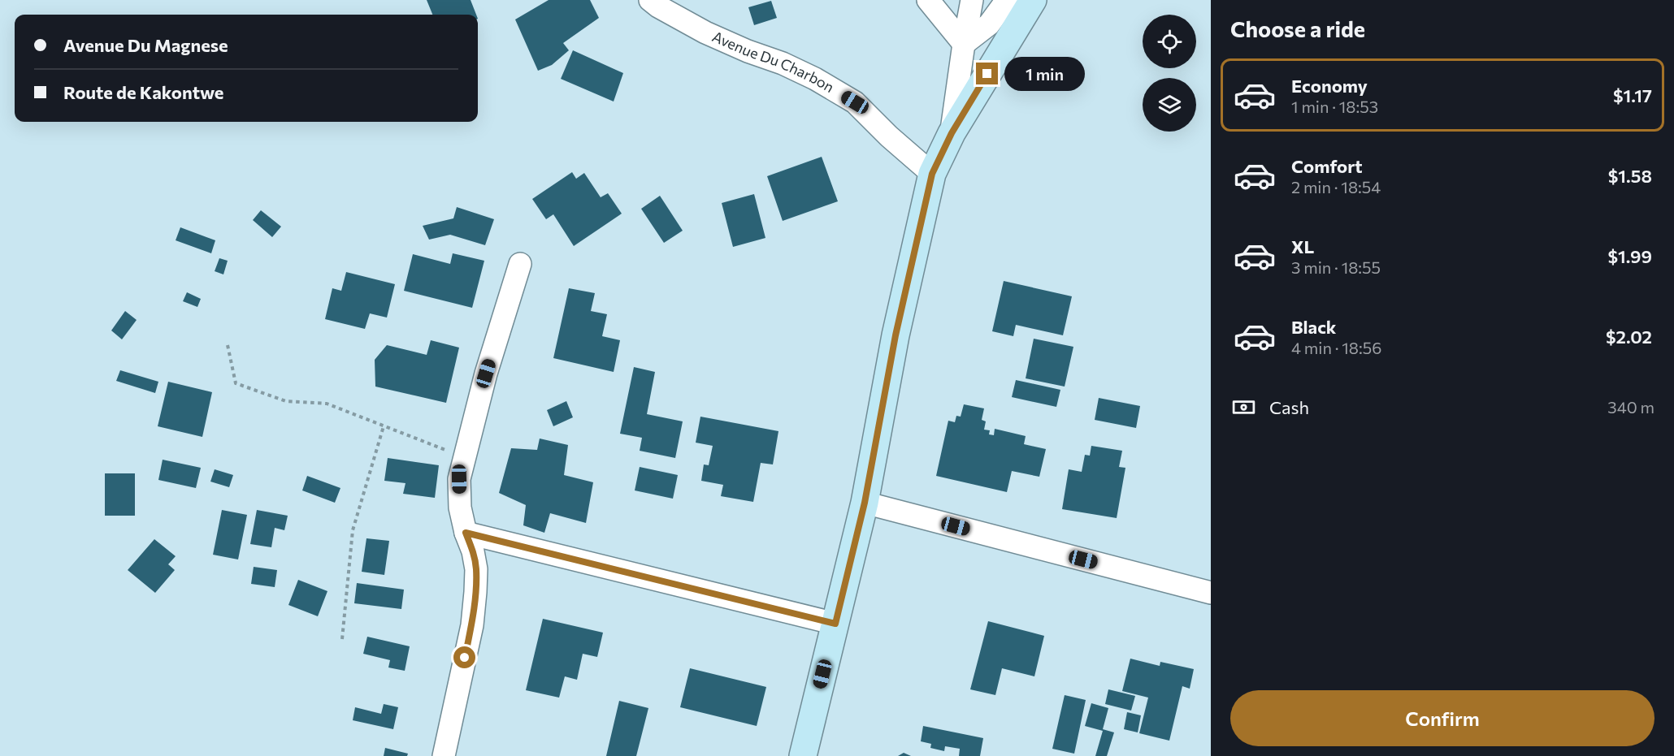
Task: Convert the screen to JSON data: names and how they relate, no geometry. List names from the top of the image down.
{
  "streets": {
    "street": ["Avenue Du Charbon"]
  },
  "page": {
    "heading": "Choose a ride",
    "banner": ["Avenue Du Magnese", "Route de Kakontwe"],
    "bubble": "1 min",
    "list": [
      {
        "name": "Economy",
        "note": "1 min · 18:53",
        "value": "$1.17"
      },
      {
        "name": "Comfort",
        "note": "2 min · 18:54",
        "value": "$1.58"
      },
      {
        "name": "XL",
        "note": "3 min · 18:55",
        "value": "$1.99"
      },
      {
        "name": "Black",
        "note": "4 min · 18:56",
        "value": "$2.02"
      }
    ],
    "pay": ["Cash", "340 m"],
    "buttons": "Confirm"
  }
}
